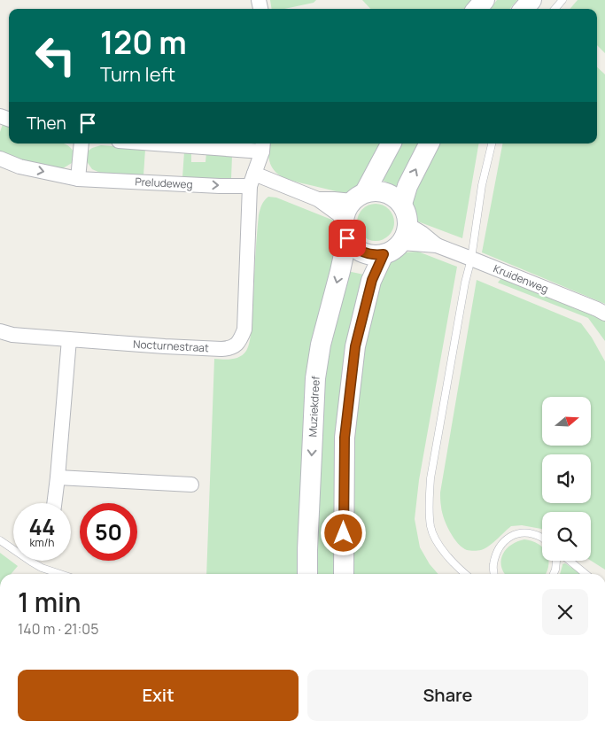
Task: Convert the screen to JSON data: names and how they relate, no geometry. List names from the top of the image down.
{
  "streets": {
    "main road": ["Muziekdreef"],
    "street": ["Preludeweg", "Kruidenweg", "Nocturnestraat"]
  },
  "crossings": [
    ["Preludeweg", "Kruidenweg"],
    ["Preludeweg", "Nocturnestraat"],
    ["Preludeweg", "Muziekdreef"],
    ["Kruidenweg", "Muziekdreef"]
  ],
  "one_way": ["Preludeweg"],
  "north": "right",
  "page": {
    "turn": ["120 m", "Turn left"],
    "then": "Then",
    "speed": "44 km/h",
    "limit": "50",
    "heading": ["1 min", "140 m · 21:05"],
    "buttons": ["Exit", "Share"]
  }
}
